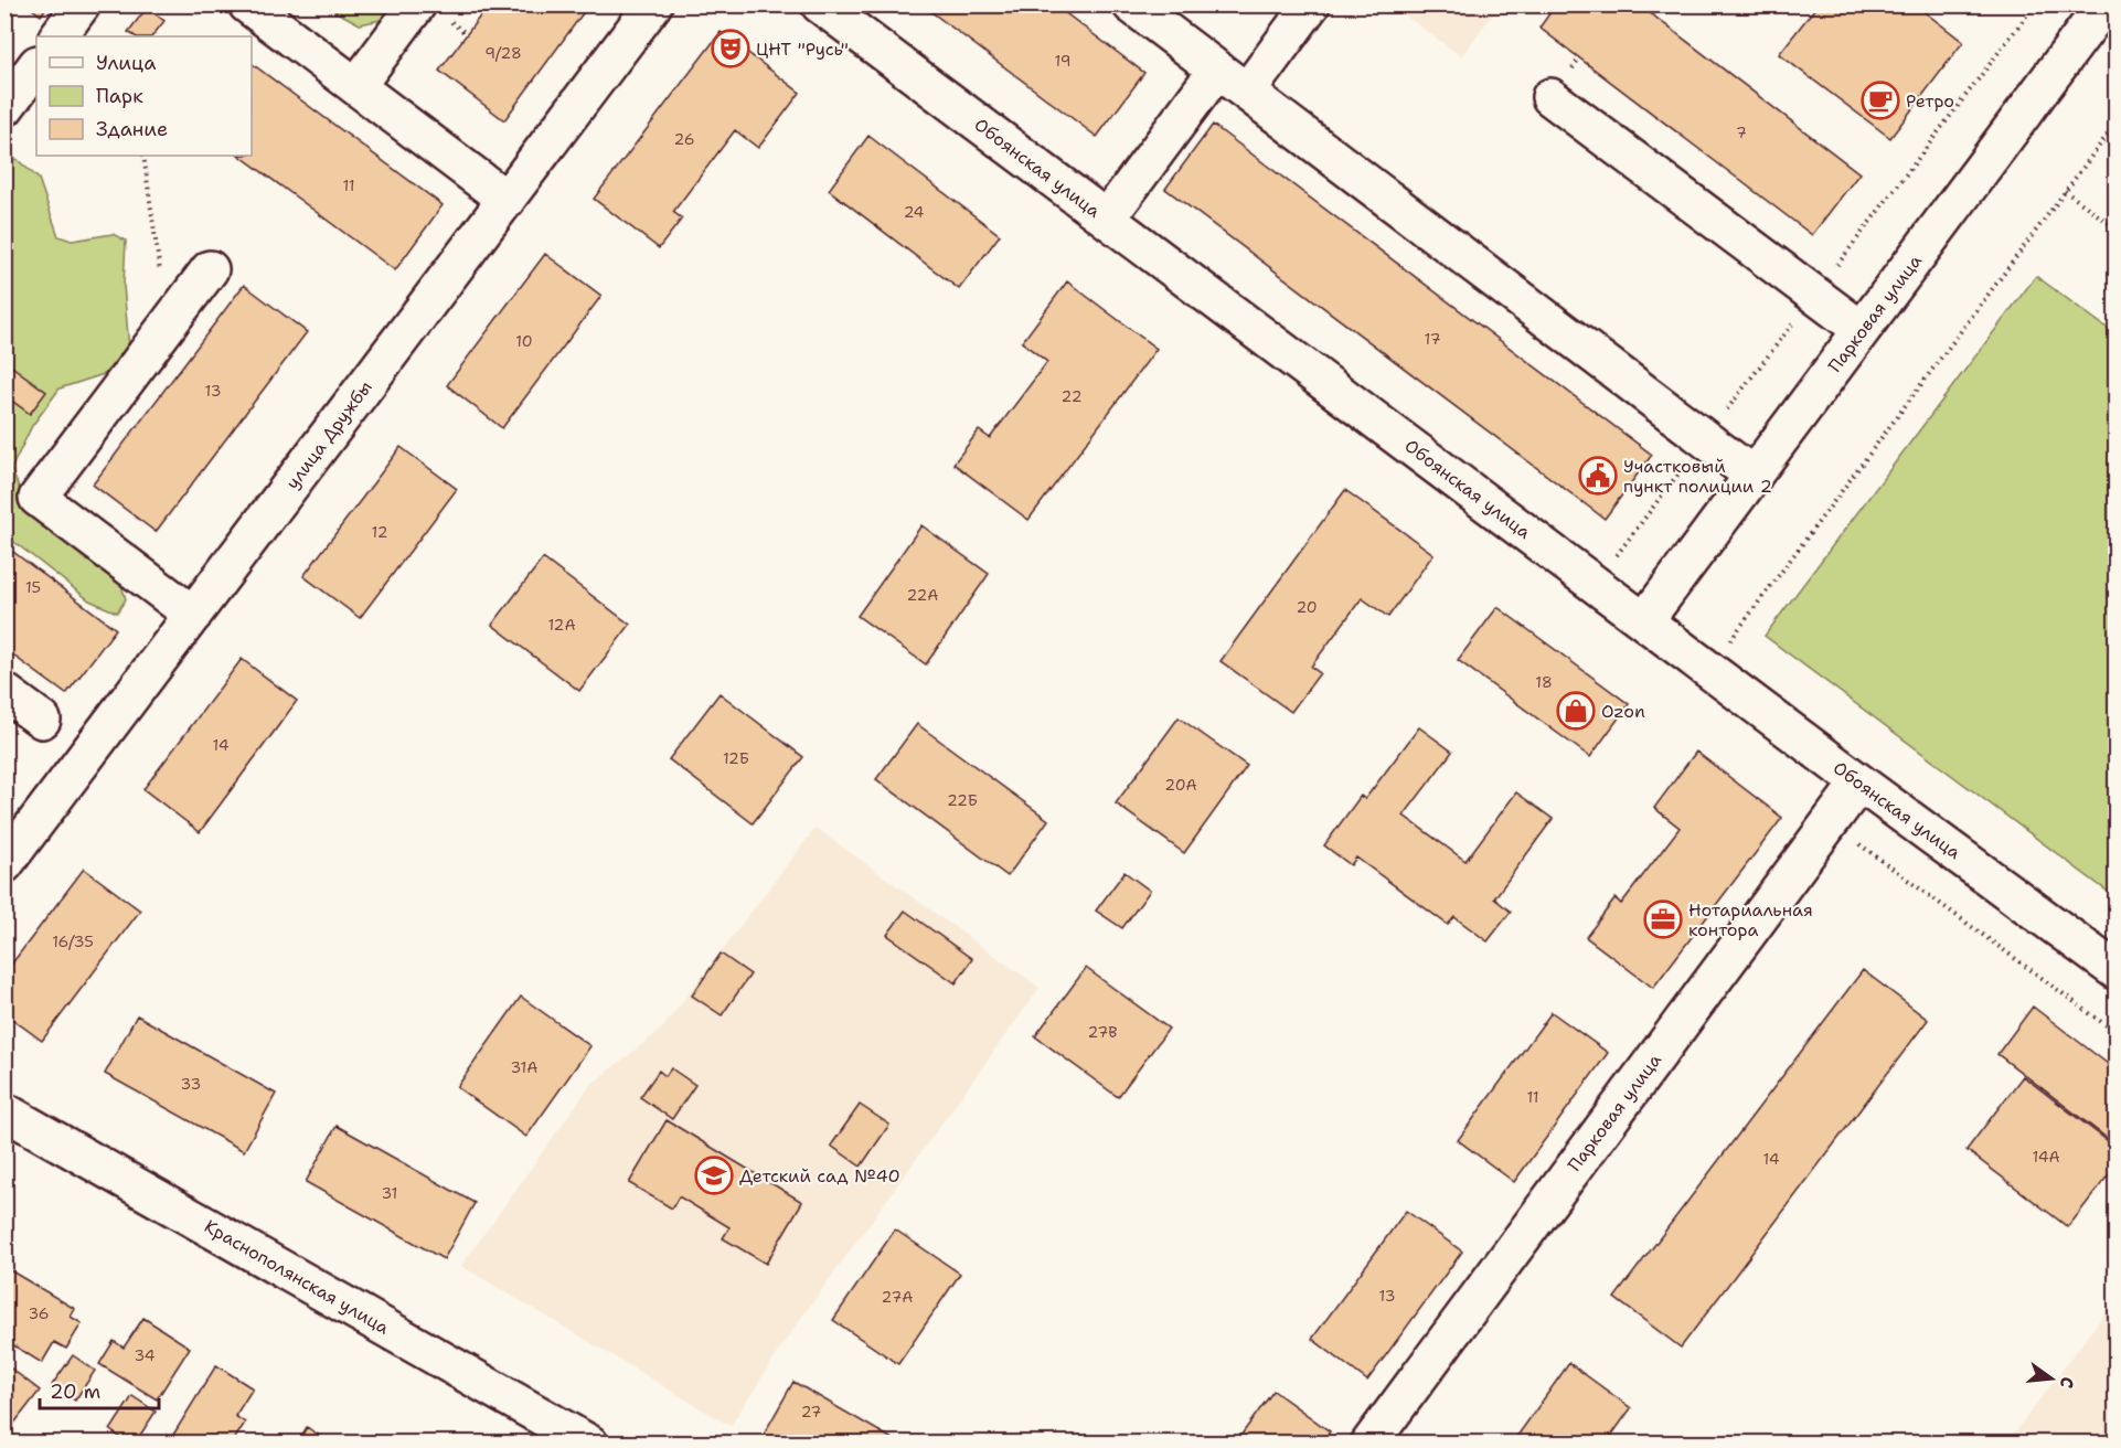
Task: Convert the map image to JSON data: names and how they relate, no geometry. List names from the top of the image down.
{
  "streets": {
    "street": [
      "Обоянская улица",
      "Парковая улица",
      "улица Дружбы",
      "Краснополянская улица"
    ]
  },
  "crossings": [
    ["Обоянская улица", "Парковая улица"]
  ],
  "places": {
    "theatre": ["ЦНТ \"Русь\""],
    "cafe": ["Ретро"],
    "public building": ["Участковый пункт полиции 2"],
    "shop": ["Ozon"],
    "office": ["Нотариальная контора"],
    "school or university": ["Детский сад №40"]
  },
  "house_numbers": [
    "9/28",
    "19",
    "7",
    "26",
    "11",
    "24",
    "17",
    "10",
    "13",
    "22",
    "12",
    "15",
    "22А",
    "20",
    "12А",
    "18",
    "14",
    "12Б",
    "20А",
    "22Б",
    "16/35",
    "27В",
    "31А",
    "33",
    "11",
    "14А",
    "14",
    "31",
    "13",
    "27А",
    "36",
    "34",
    "27"
  ],
  "legend": ["Улица", "Парк", "Здание"],
  "scale_bar": "20 m",
  "north": "right"
}
